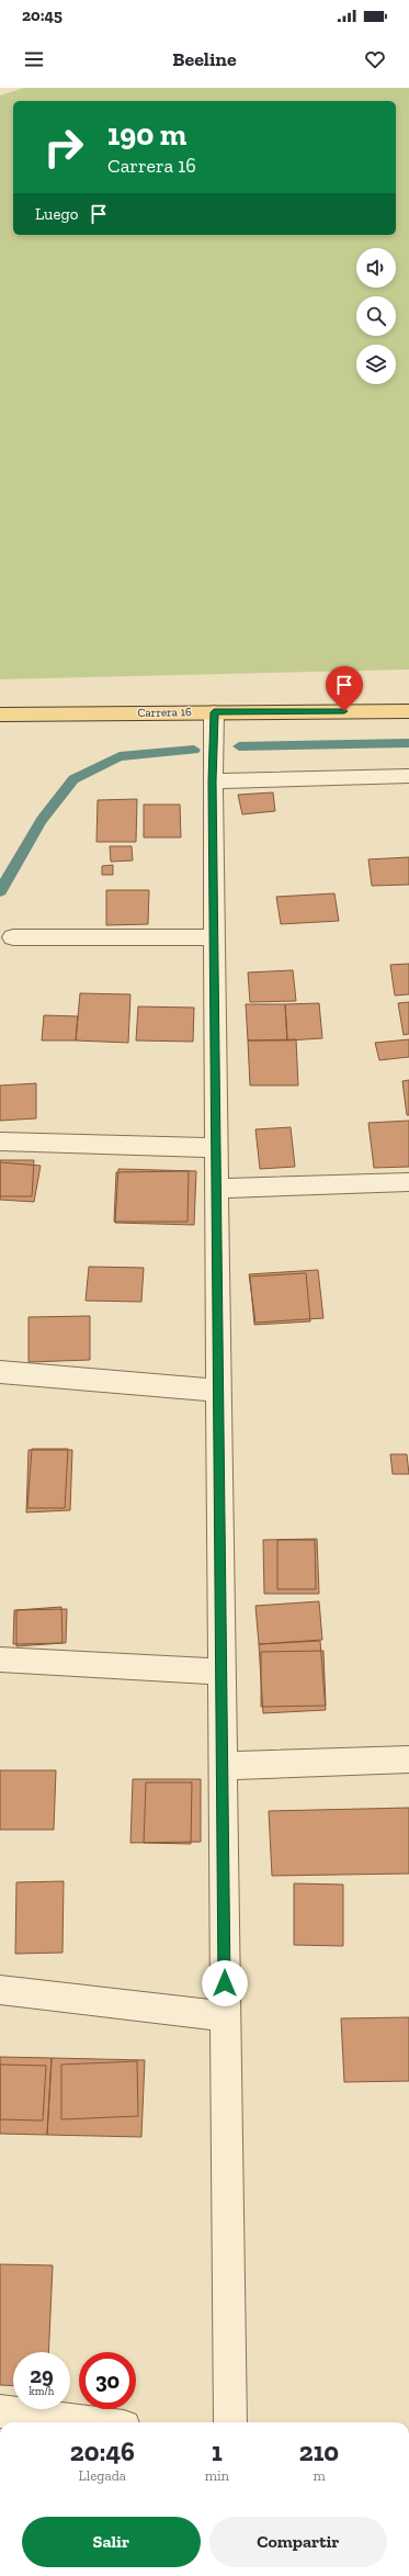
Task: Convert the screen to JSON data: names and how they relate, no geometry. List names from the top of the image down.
{
  "streets": {
    "main road": ["Carrera 16"]
  },
  "page": {
    "status": "20:45",
    "header": "Beeline",
    "turn": ["190 m", "Carrera 16"],
    "then": "Luego",
    "speed": "29 km/h",
    "limit": "30",
    "eta": [
      "20:46",
      "Llegada",
      "1",
      "min",
      "210",
      "m"
    ],
    "buttons": ["Salir", "Compartir"]
  }
}
